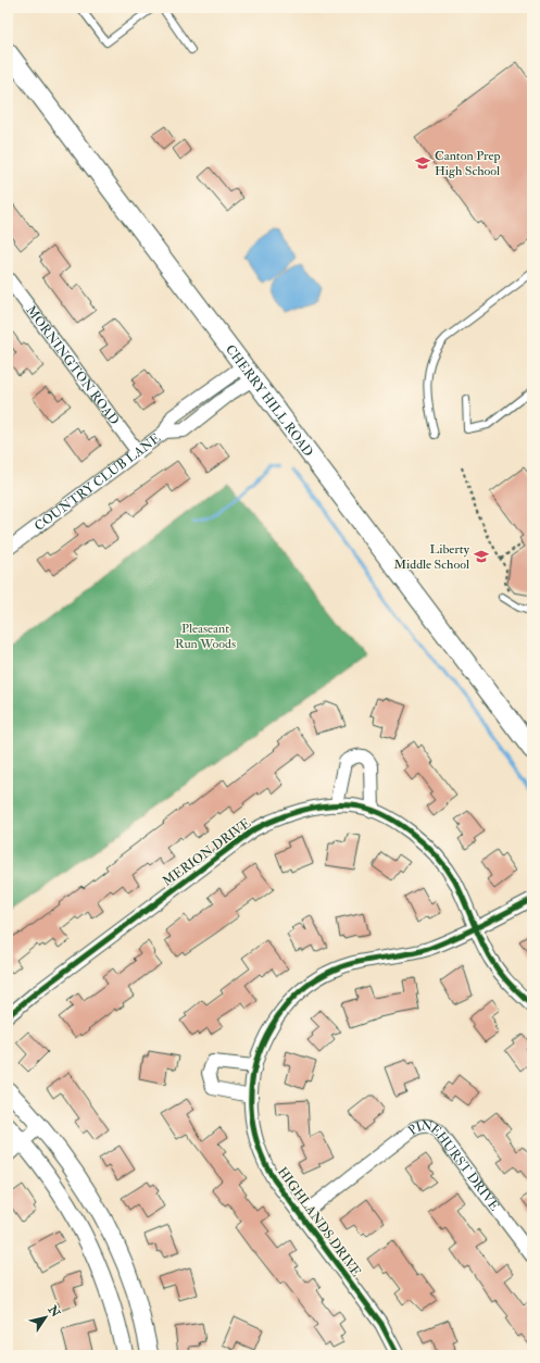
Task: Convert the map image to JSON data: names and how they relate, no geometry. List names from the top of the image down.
{
  "streets": {
    "main road": ["CHERRY HILL ROAD"],
    "street": [
      "MORNINGTON ROAD",
      "COUNTRY CLUB LANE",
      "MERION DRIVE",
      "PINEHURST DRIVE",
      "HIGHLANDS DRIVE"
    ]
  },
  "crossings": [
    ["MORNINGTON ROAD", "COUNTRY CLUB LANE"],
    ["CHERRY HILL ROAD", "COUNTRY CLUB LANE"],
    ["MERION DRIVE", "HIGHLANDS DRIVE"],
    ["PINEHURST DRIVE", "HIGHLANDS DRIVE"]
  ],
  "parks": ["Pleaseant Run Woods"],
  "places": {
    "school or university": ["Canton Prep High School", "Liberty Middle School"]
  },
  "north": "top right"
}
